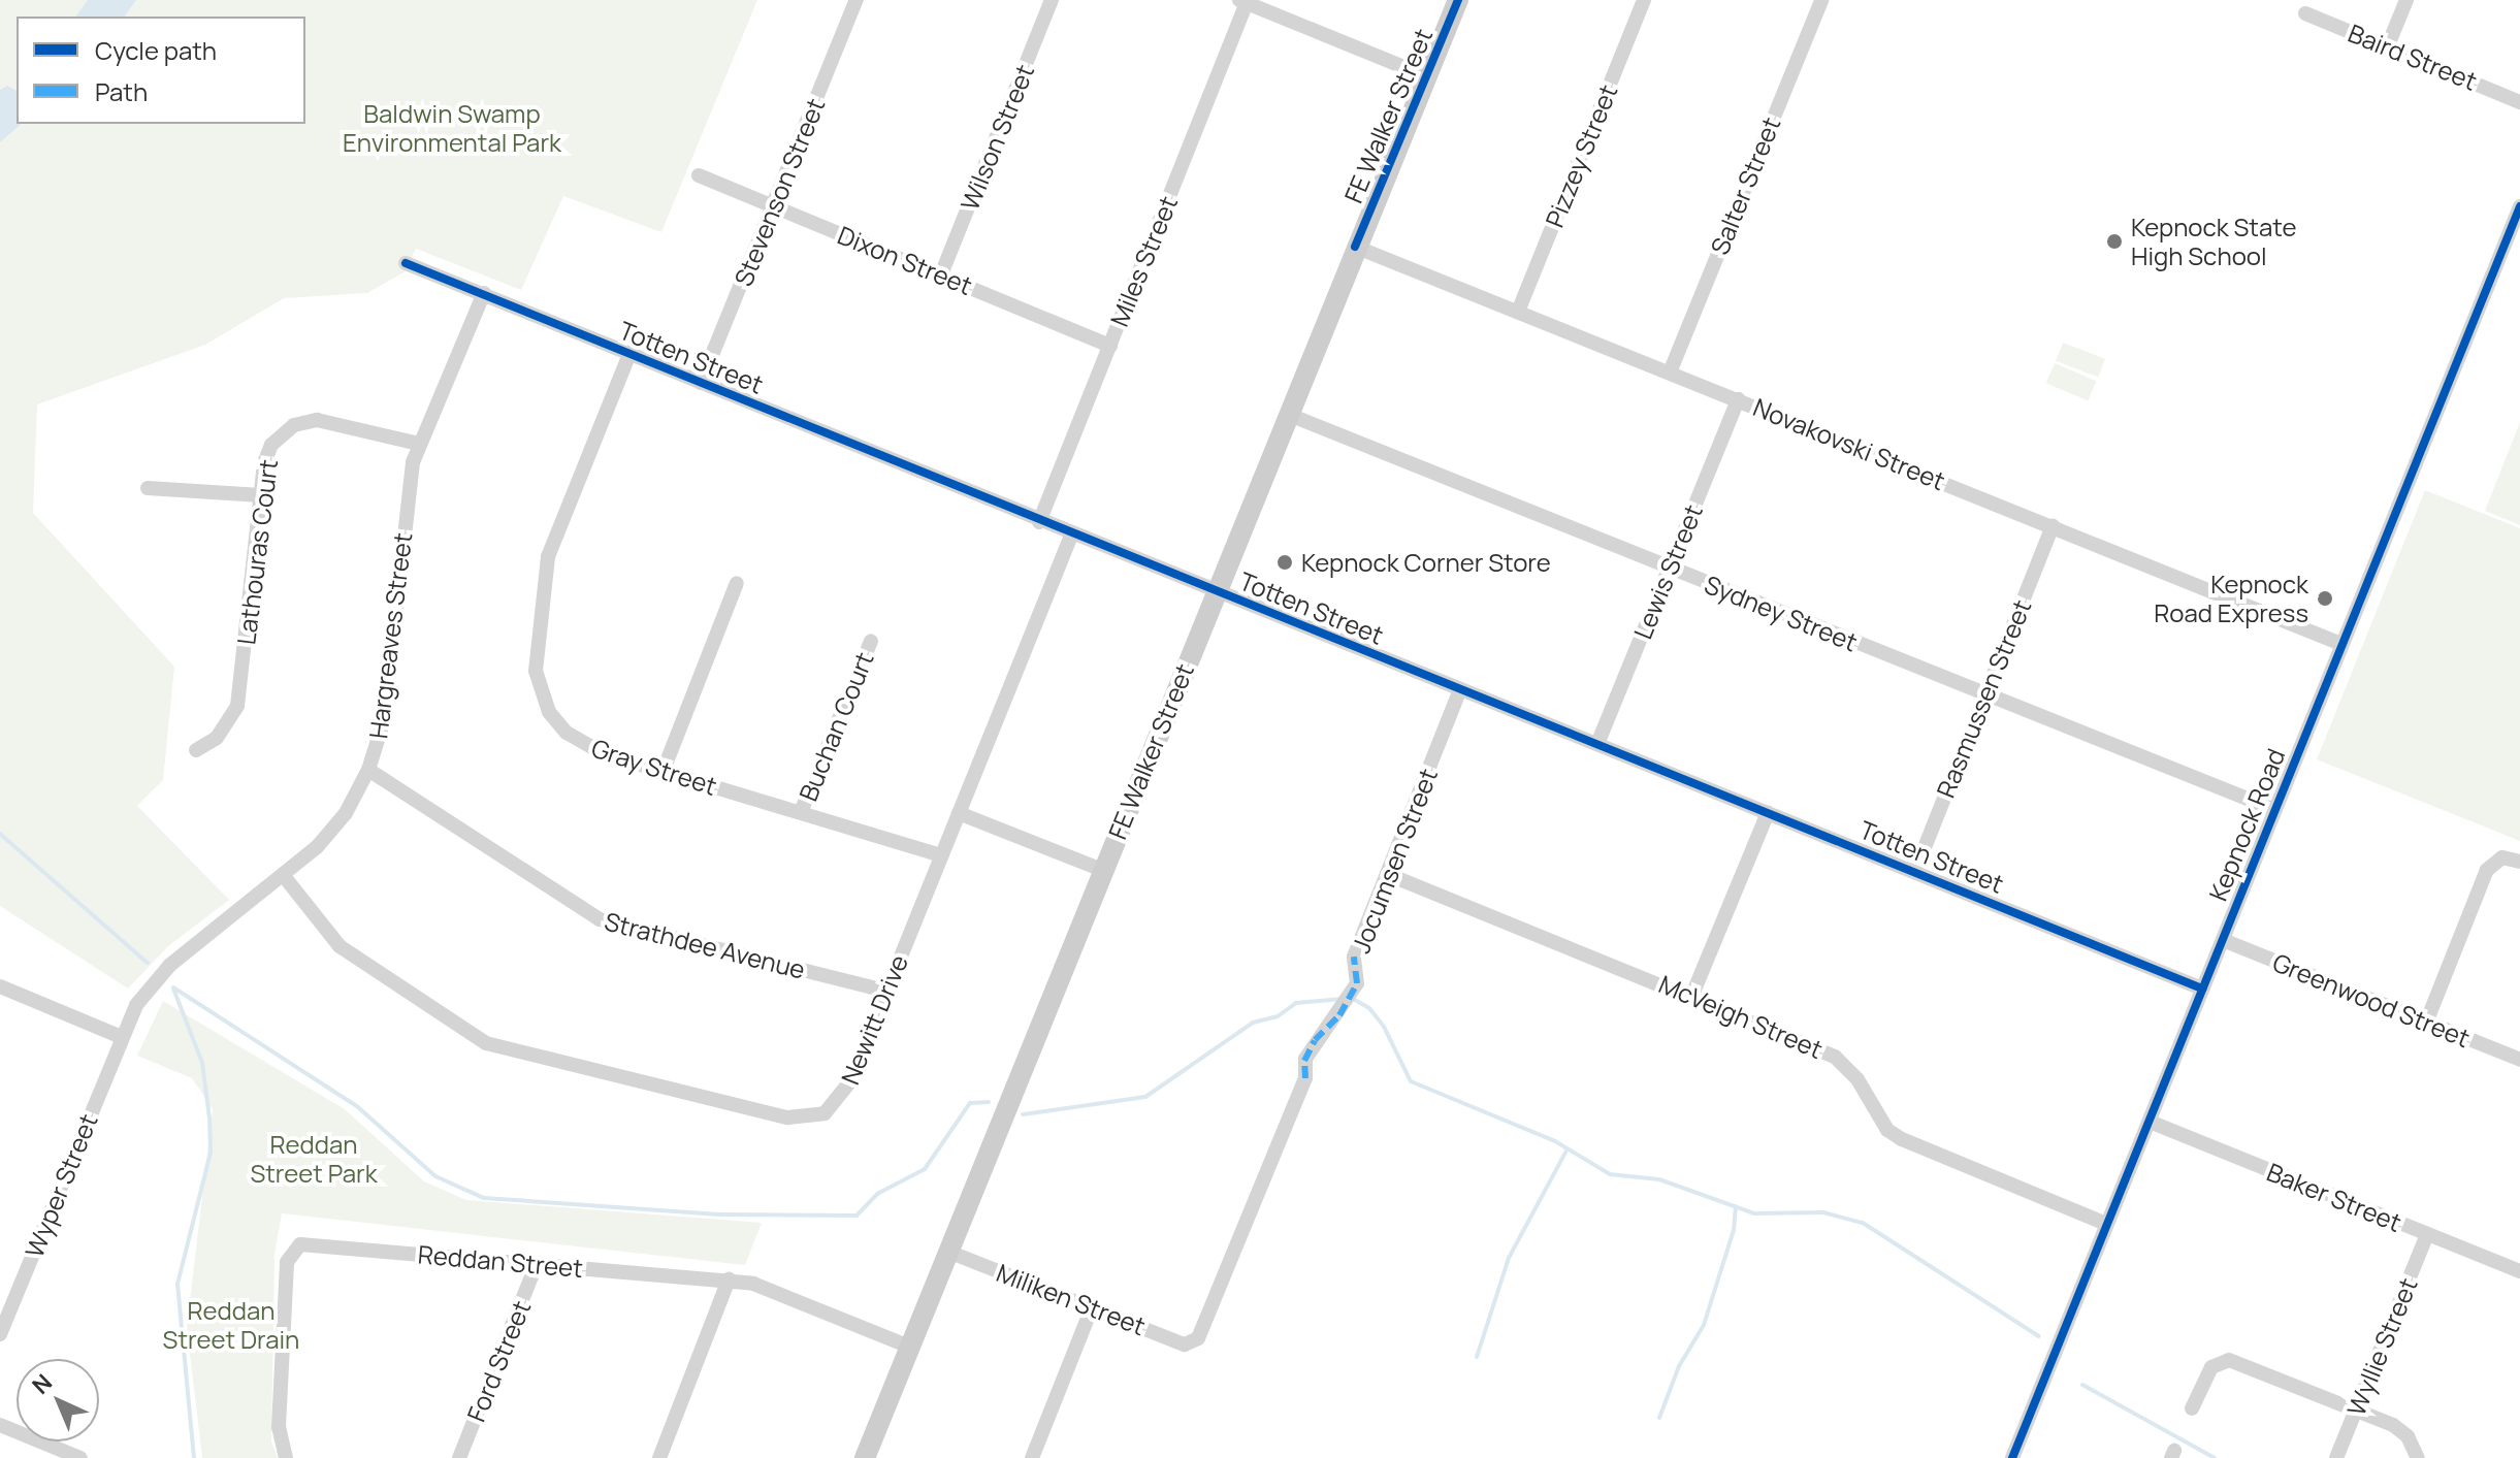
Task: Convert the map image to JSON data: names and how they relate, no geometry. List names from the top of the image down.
{
  "streets": {
    "main road": ["FE Walker Street"],
    "street": [
      "Baird Street",
      "Wilson Street",
      "Pizzey Street",
      "Salter Street",
      "Stevenson Street",
      "Dixon Street",
      "Miles Street",
      "Totten Street",
      "Novakovski Street",
      "Lathouras Court",
      "Lewis Street",
      "Sydney Street",
      "Hargreaves Street",
      "Rasmussen Street",
      "Buchan Court",
      "Gray Street",
      "Kepnock Road",
      "Jocumsen Street",
      "Strathdee Avenue",
      "Greenwood Street",
      "McVeigh Street",
      "Newitt Drive",
      "Wyper Street",
      "Baker Street",
      "Reddan Street",
      "Miliken Street",
      "Wyllie Street",
      "Ford Street"
    ]
  },
  "crossings": [
    ["FE Walker Street", "Totten Street"],
    ["FE Walker Street", "Novakovski Street"],
    ["FE Walker Street", "Sydney Street"],
    ["FE Walker Street", "Reddan Street"],
    ["FE Walker Street", "Miliken Street"],
    ["Wilson Street", "Dixon Street"],
    ["Pizzey Street", "Novakovski Street"],
    ["Salter Street", "Novakovski Street"],
    ["Stevenson Street", "Dixon Street"],
    ["Stevenson Street", "Totten Street"],
    ["Dixon Street", "Miles Street"],
    ["Miles Street", "Totten Street"],
    ["Totten Street", "Lewis Street"],
    ["Totten Street", "Hargreaves Street"],
    ["Totten Street", "Rasmussen Street"],
    ["Totten Street", "Gray Street"],
    ["Totten Street", "Kepnock Road"],
    ["Totten Street", "Jocumsen Street"],
    ["Totten Street", "Newitt Drive"],
    ["Novakovski Street", "Lewis Street"],
    ["Novakovski Street", "Rasmussen Street"],
    ["Novakovski Street", "Kepnock Road"],
    ["Lathouras Court", "Hargreaves Street"],
    ["Lewis Street", "Sydney Street"],
    ["Sydney Street", "Rasmussen Street"],
    ["Sydney Street", "Kepnock Road"],
    ["Hargreaves Street", "Strathdee Avenue"],
    ["Hargreaves Street", "Newitt Drive"],
    ["Hargreaves Street", "Wyper Street"],
    ["Buchan Court", "Gray Street"],
    ["Gray Street", "Newitt Drive"],
    ["Kepnock Road", "Greenwood Street"],
    ["Kepnock Road", "McVeigh Street"],
    ["Kepnock Road", "Baker Street"],
    ["Jocumsen Street", "McVeigh Street"],
    ["Jocumsen Street", "Miliken Street"],
    ["Strathdee Avenue", "Newitt Drive"],
    ["Baker Street", "Wyllie Street"],
    ["Reddan Street", "Ford Street"]
  ],
  "parks": ["Baldwin Swamp Environmental Park", "Reddan Street Park", "Reddan Street Drain"],
  "places": ["Kepnock State High School", "Kepnock Corner Store", "Kepnock Road Express"],
  "legend": ["Cycle path", "Path"],
  "north": "top left"
}
